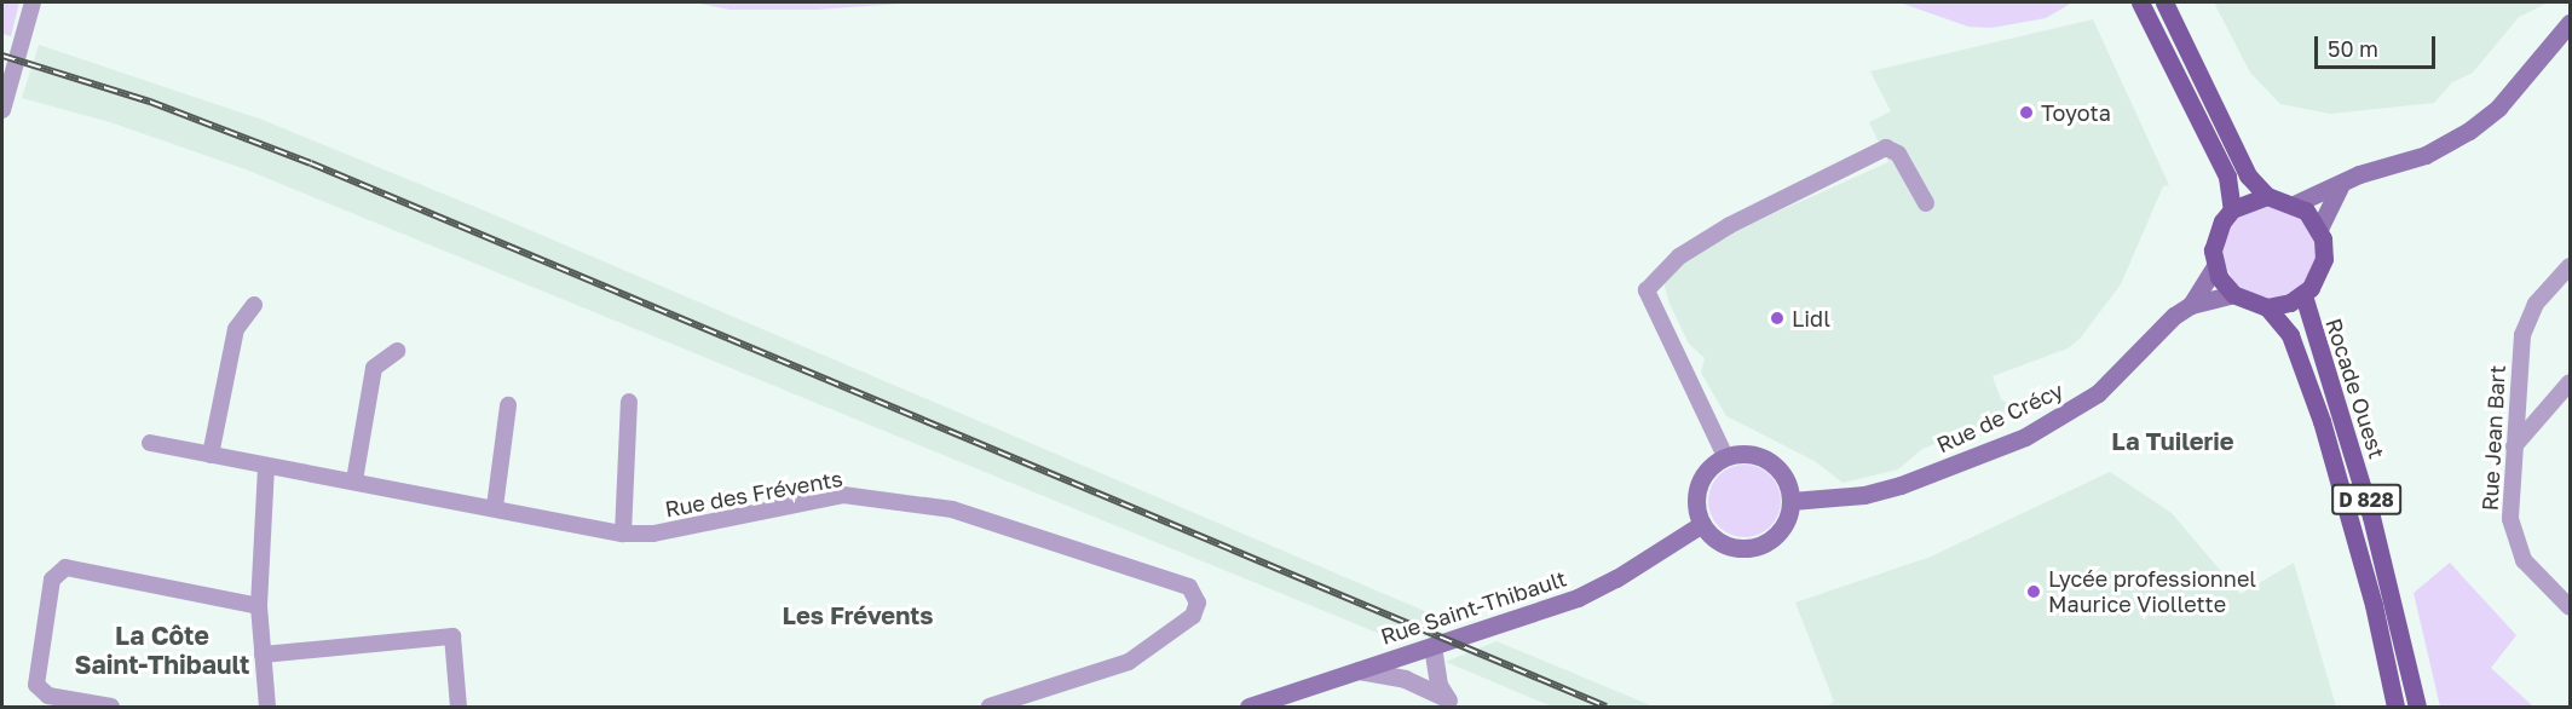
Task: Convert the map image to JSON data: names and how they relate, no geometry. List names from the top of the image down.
{
  "streets": {
    "main road": [
      "Rocade Ouest",
      "Rue de Crécy",
      "D 828",
      "Rue Saint-Thibault"
    ],
    "street": ["Rue Jean Bart", "Rue des Frévents"]
  },
  "crossings": [
    ["Rocade Ouest", "Rue de Crécy"],
    ["Rue de Crécy", "Rue Saint-Thibault"]
  ],
  "districts": ["La Tuilerie", "Les Frévents", "La Côte Saint-Thibault"],
  "places": ["Toyota", "Lidl", "Lycée professionnel Maurice Viollette"],
  "scale_bar": "50 m"
}
